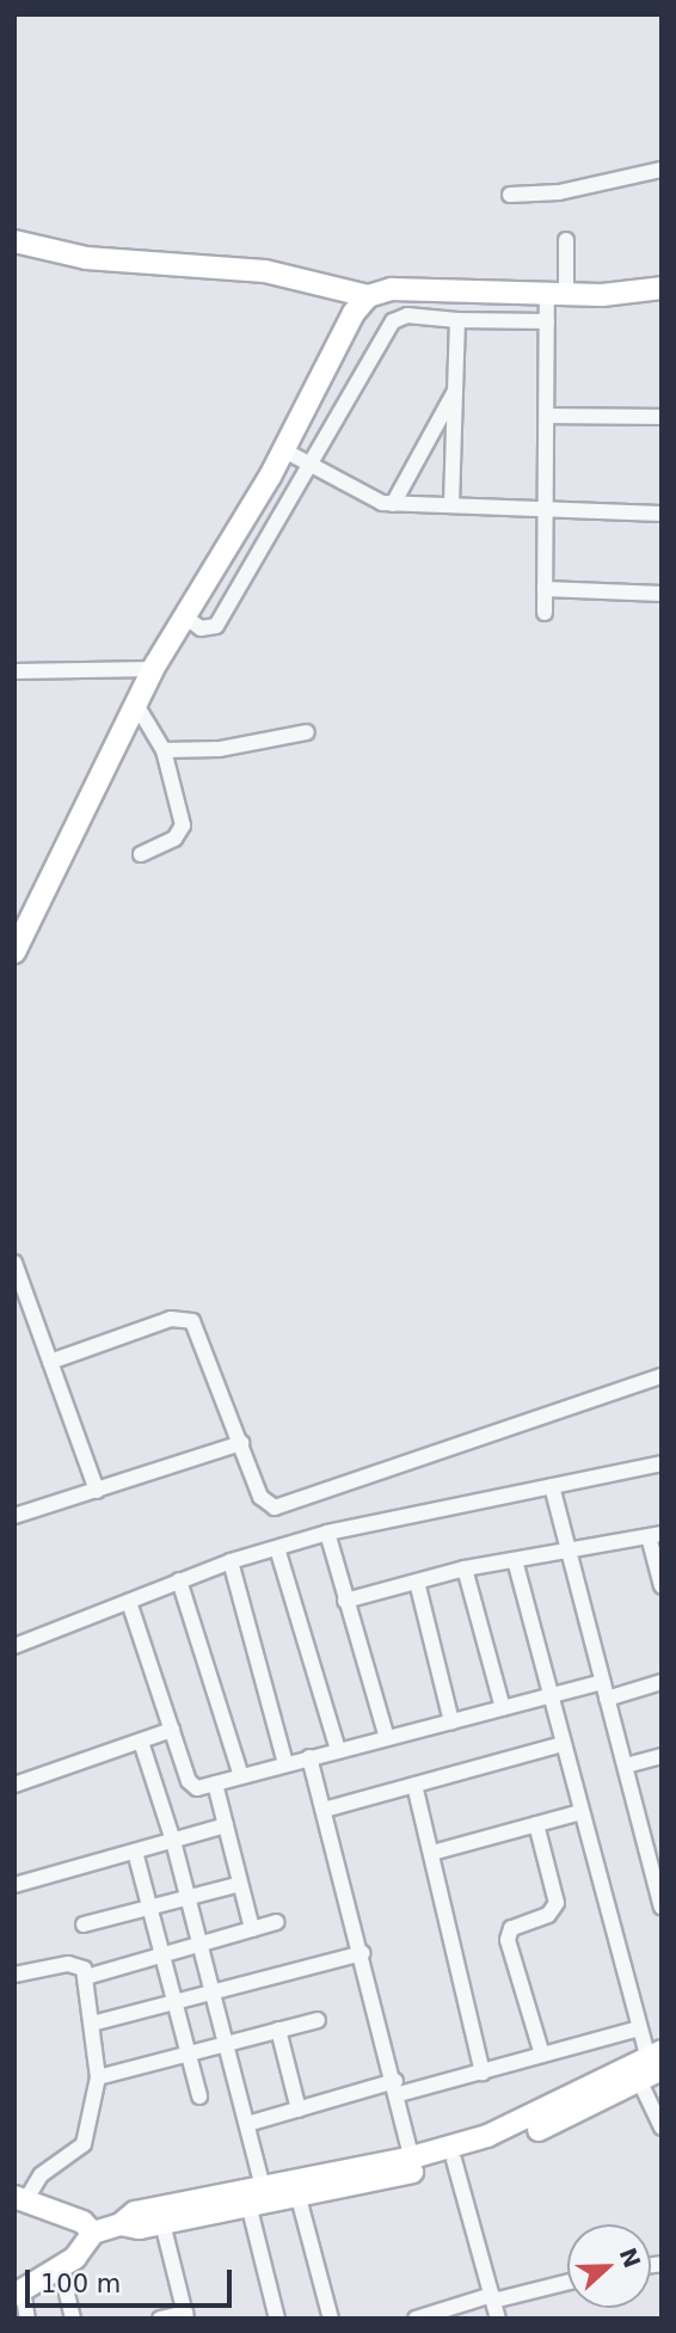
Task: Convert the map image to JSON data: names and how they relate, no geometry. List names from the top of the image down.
{
  "scale_bar": "100 m",
  "north": "right"
}
